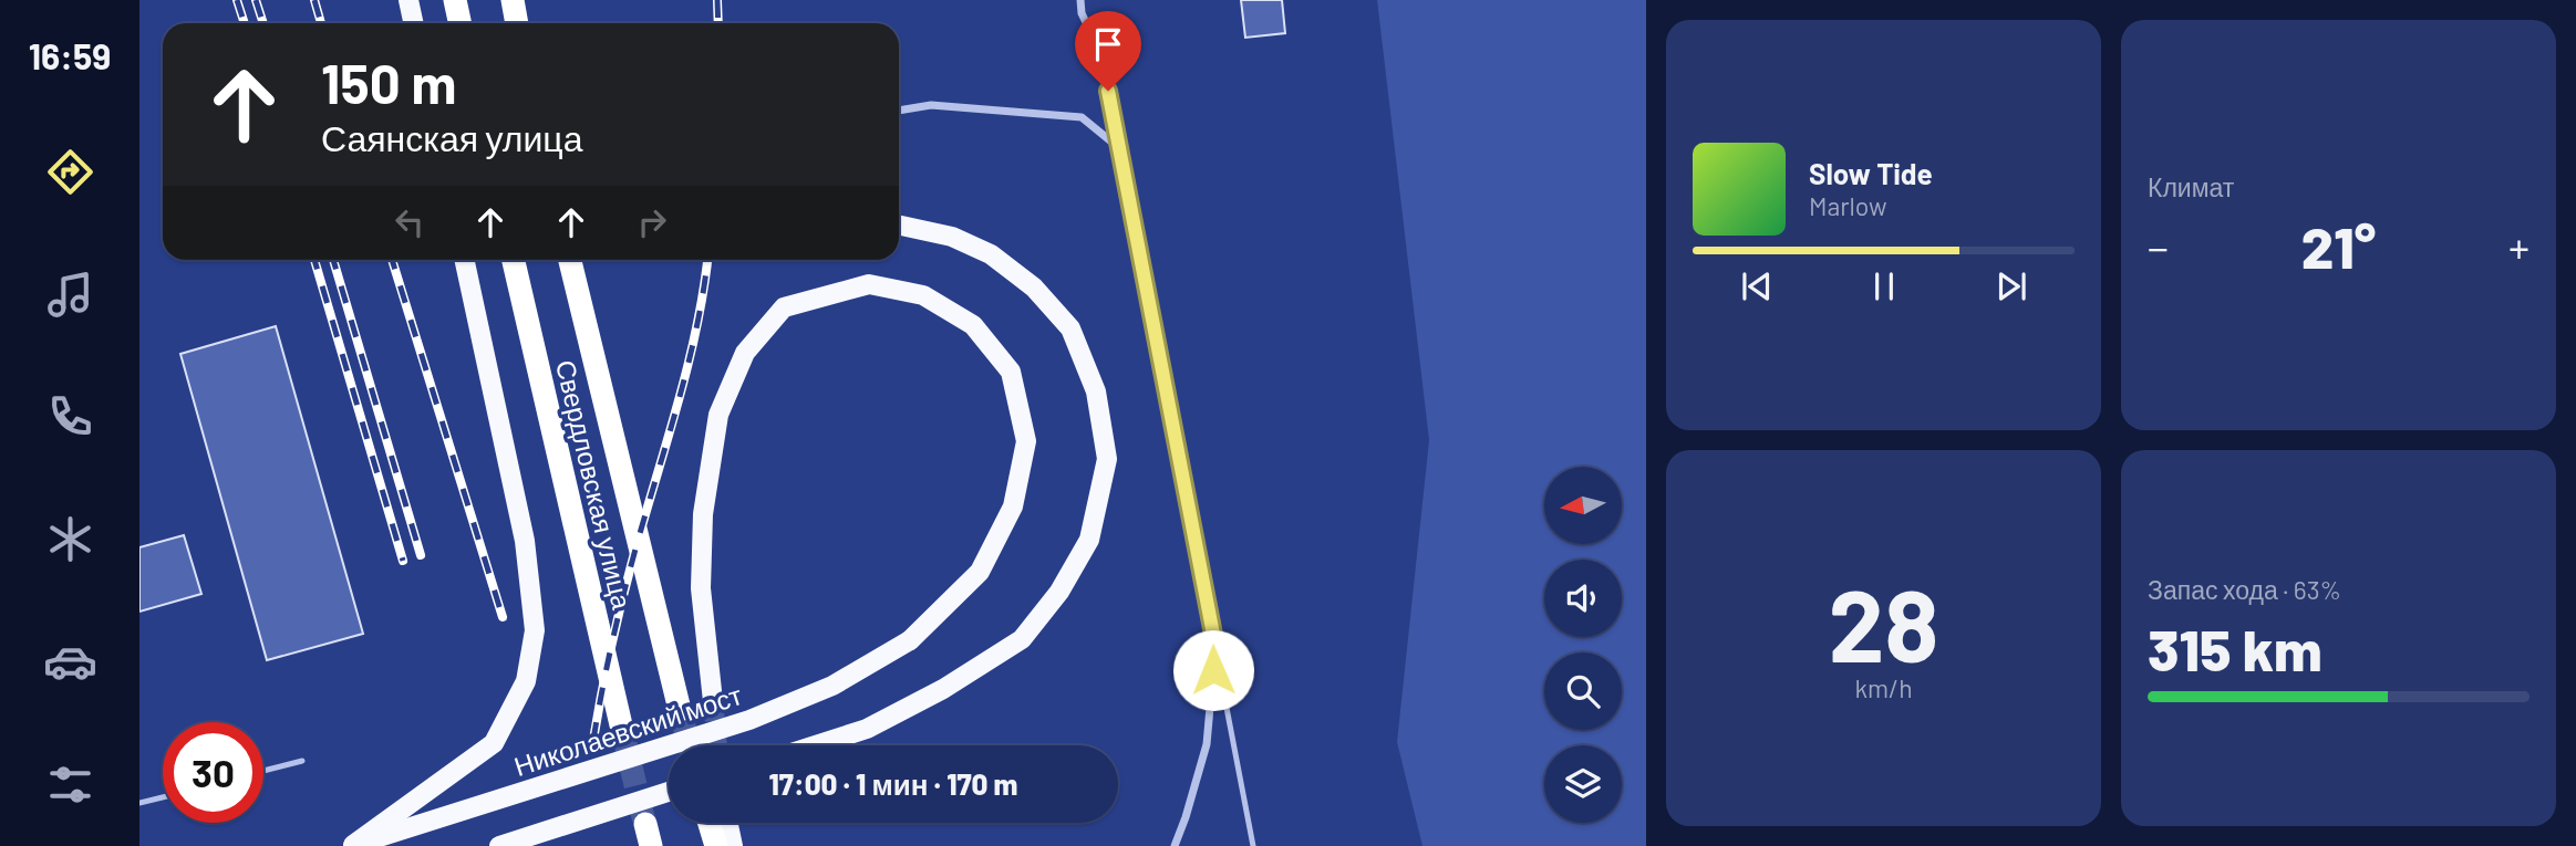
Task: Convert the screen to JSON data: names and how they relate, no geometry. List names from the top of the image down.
{
  "streets": {
    "highway": ["Свердловская улица"],
    "main road": ["Николаевский мост"]
  },
  "north": "left",
  "page": {
    "tabs": "16:59",
    "tile": [
      "Климат",
      ["28", "km/h"],
      ["Запас хода · 63%", "315 km"]
    ],
    "turn": ["150 m", "Саянская улица"],
    "song": ["Slow Tide", "Marlow"],
    "heat": ["−", "21°", "+"],
    "limit": "30",
    "trip": "17:00 · 1 мин · 170 m"
  }
}
